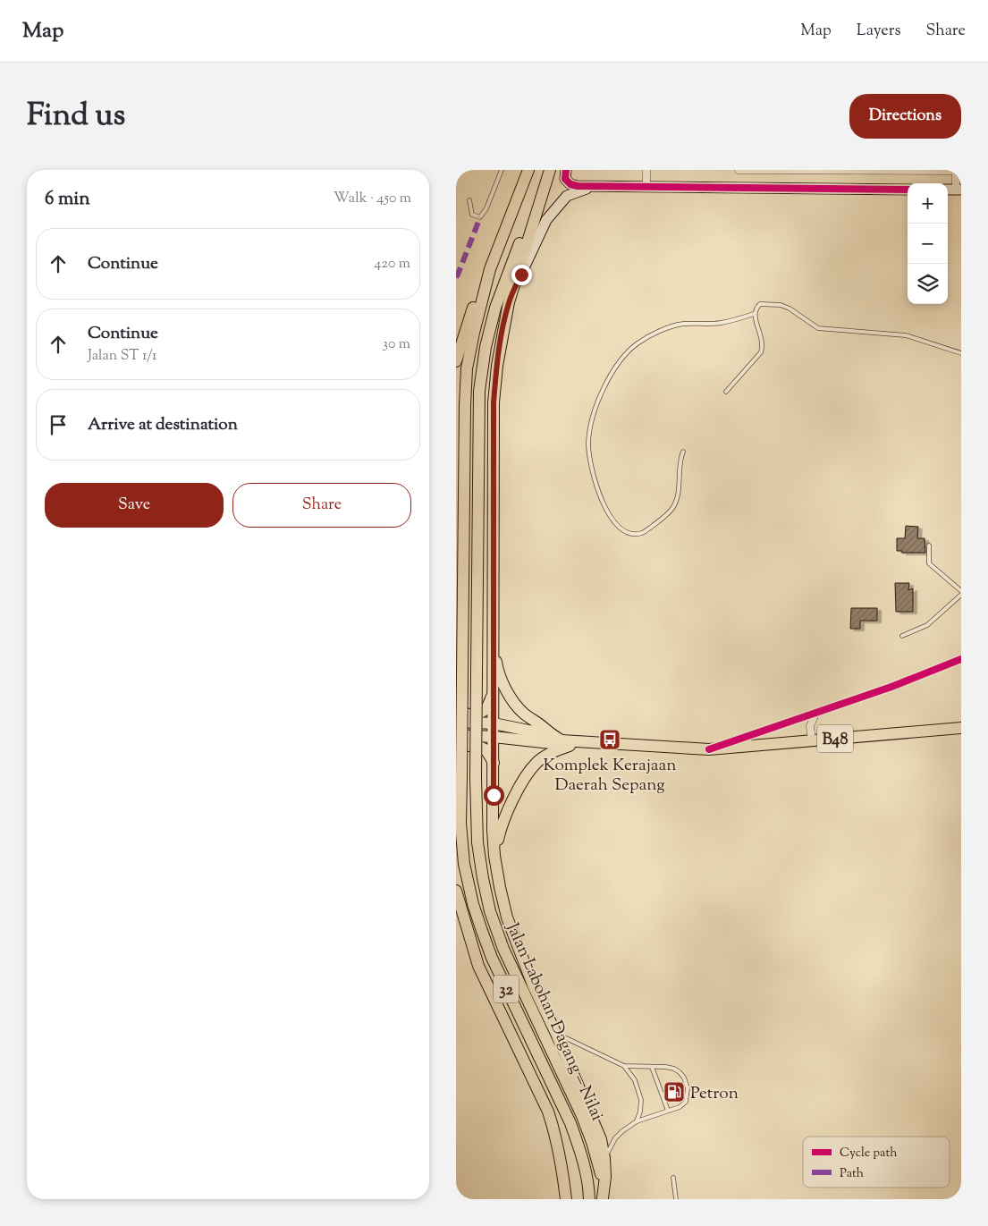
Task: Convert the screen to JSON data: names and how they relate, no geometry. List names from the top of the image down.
{
  "streets": {
    "main road": ["B48", "32", "Jalan Labohan Dagang ‒ Nilai"]
  },
  "places": {
    "bus stop": ["Komplek Kerajaan Daerah Sepang"],
    "fuel station": ["Petron"]
  },
  "legend": ["Cycle path", "Path"],
  "page": {
    "header": "Map",
    "nav": ["Map", "Layers", "Share"],
    "title": "Find us",
    "buttons": [
      "Directions",
      ["Save", "Share"]
    ],
    "heading": ["6 min", "Walk · 450 m"],
    "map_buttons": ["+", "−"],
    "list": [
      ["Continue", "420 m"],
      ["Continue", "Jalan ST 1/1", "30 m"],
      "Arrive at destination"
    ]
  }
}
